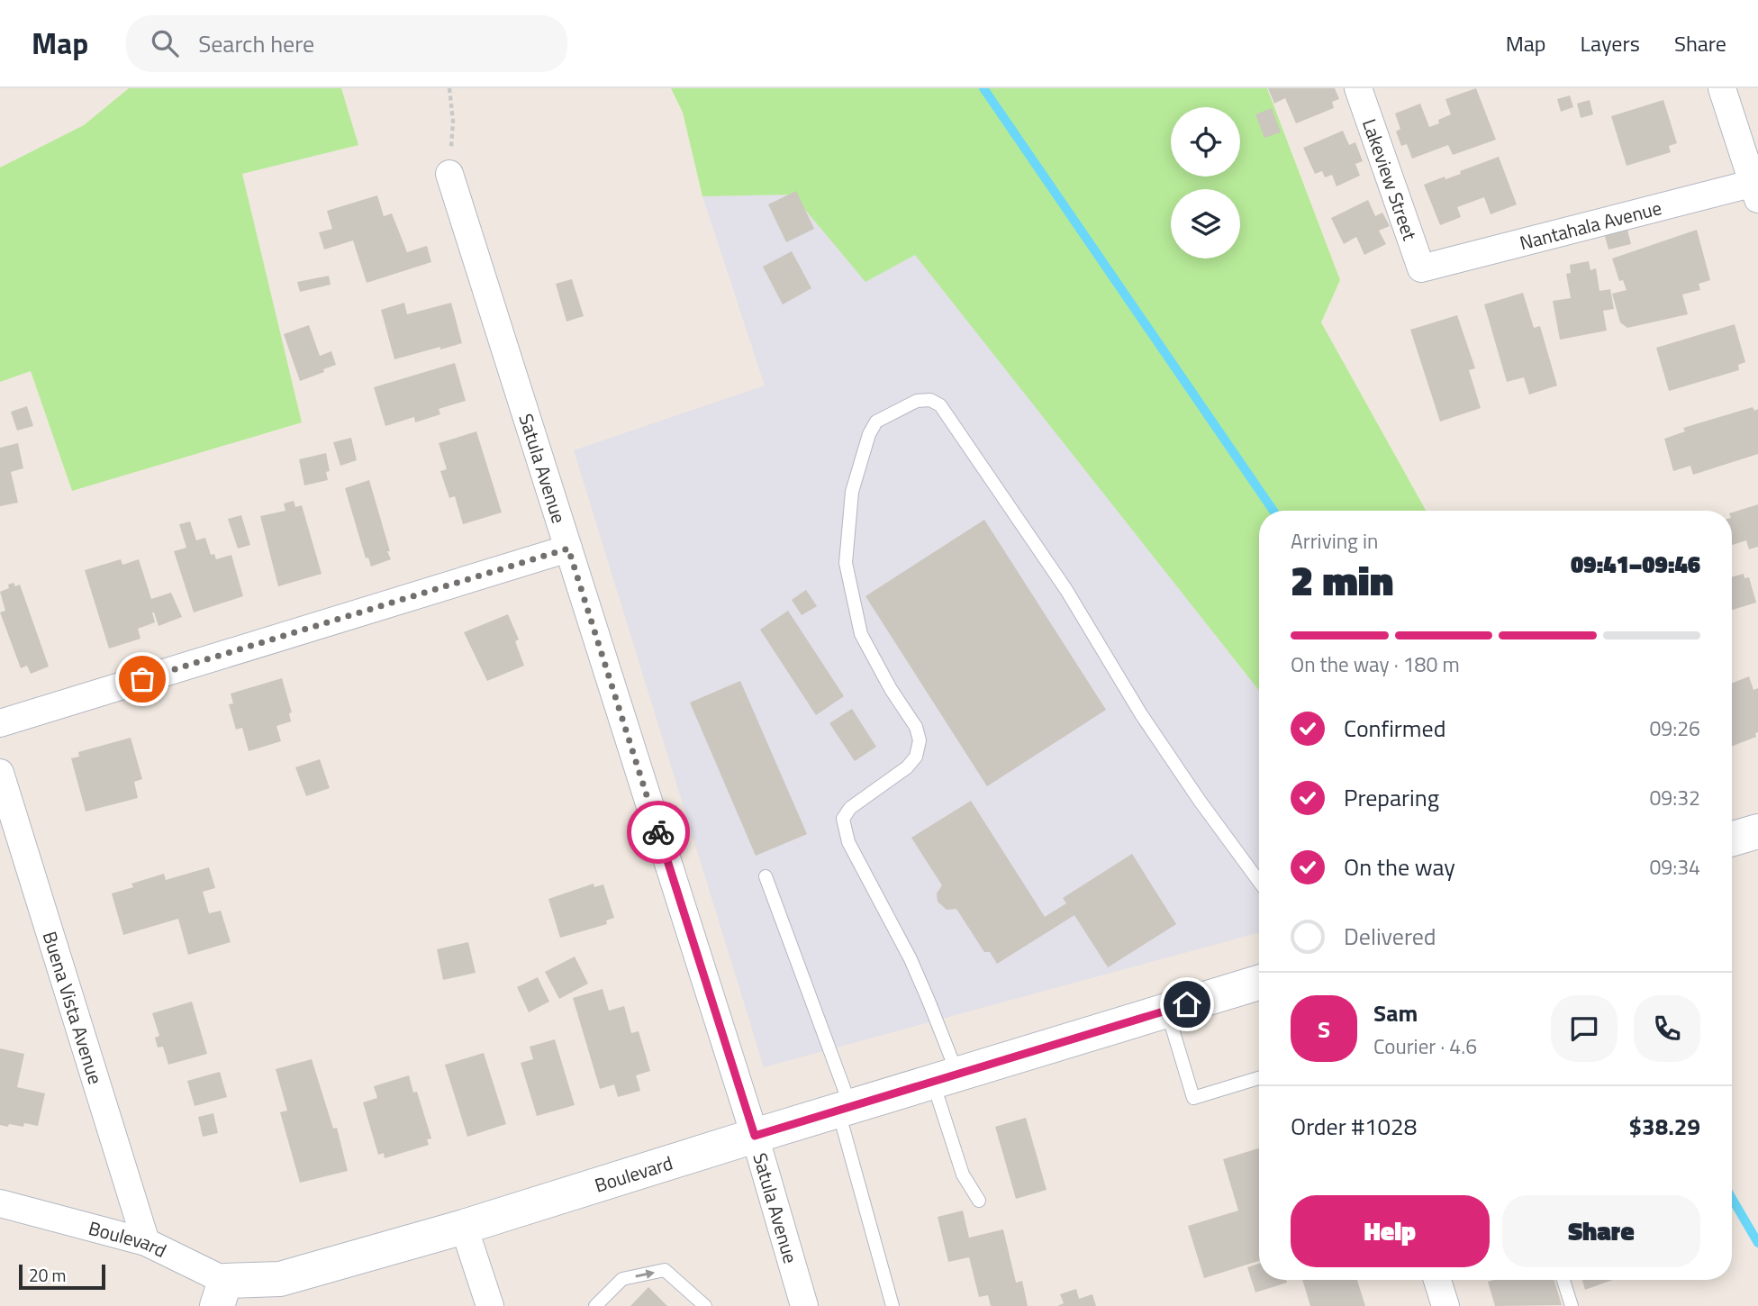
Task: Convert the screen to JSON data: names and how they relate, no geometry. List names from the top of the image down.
{
  "streets": {
    "street": [
      "Lakeview Street",
      "Nantahala Avenue",
      "Satula Avenue",
      "Buena Vista Avenue",
      "Boulevard"
    ]
  },
  "crossings": [
    ["Lakeview Street", "Nantahala Avenue"],
    ["Satula Avenue", "Boulevard"],
    ["Buena Vista Avenue", "Boulevard"]
  ],
  "scale_bar": "20 m",
  "page": {
    "header": "Map",
    "search": "Search here",
    "nav": ["Map", "Layers", "Share"],
    "heading": ["2 min", "Arriving in", "09:41–09:46"],
    "panel": [
      "Sam",
      "Courier · 4.6",
      "Order #1028",
      "$38.29"
    ],
    "bar": "On the way · 180 m",
    "list": [
      ["Confirmed", "09:26"],
      ["Preparing", "09:32"],
      ["On the way", "09:34"],
      "Delivered"
    ],
    "round": "S",
    "buttons": ["Help", "Share"],
    "scale": "20 m"
  }
}
